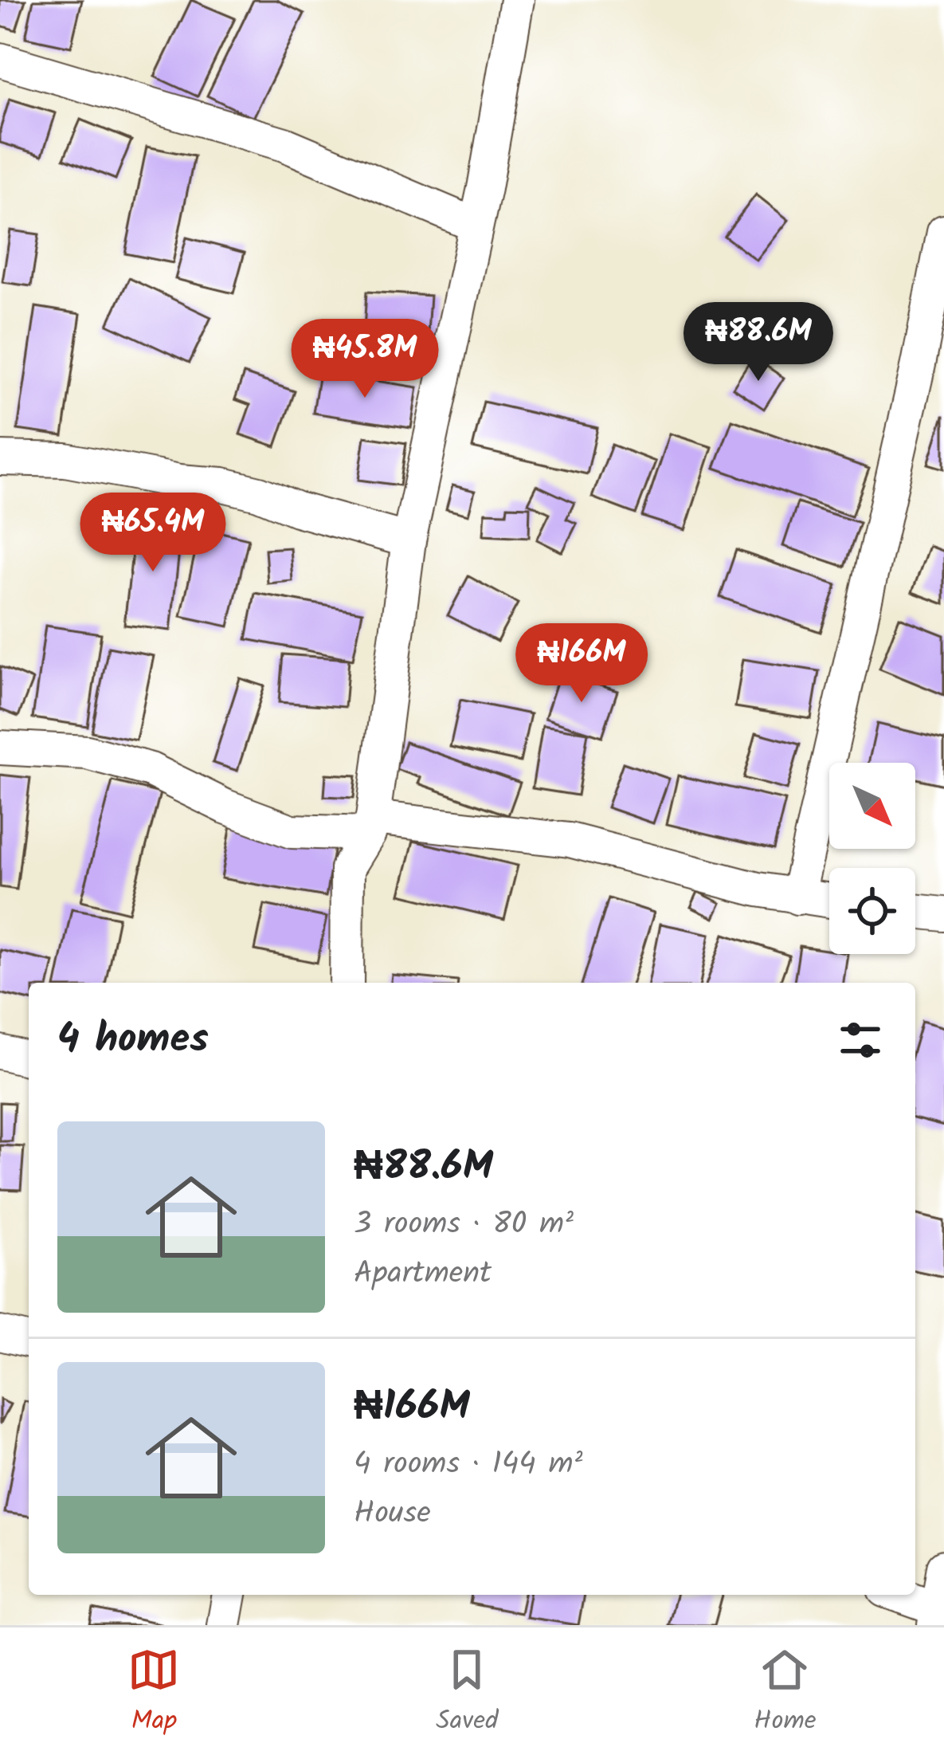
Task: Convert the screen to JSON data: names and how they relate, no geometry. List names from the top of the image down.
{
  "north": "bottom right",
  "page": {
    "price": [
      "₦88.6M",
      "₦45.8M",
      "₦65.4M",
      "₦166M"
    ],
    "heading": "4 homes",
    "list": [
      {
        "name": "₦88.6M",
        "note": "3 rooms · 80 m² · Apartment"
      },
      {
        "name": "₦166M",
        "note": "4 rooms · 144 m² · House"
      }
    ],
    "tabs": ["Map", "Saved", "Home"]
  }
}
